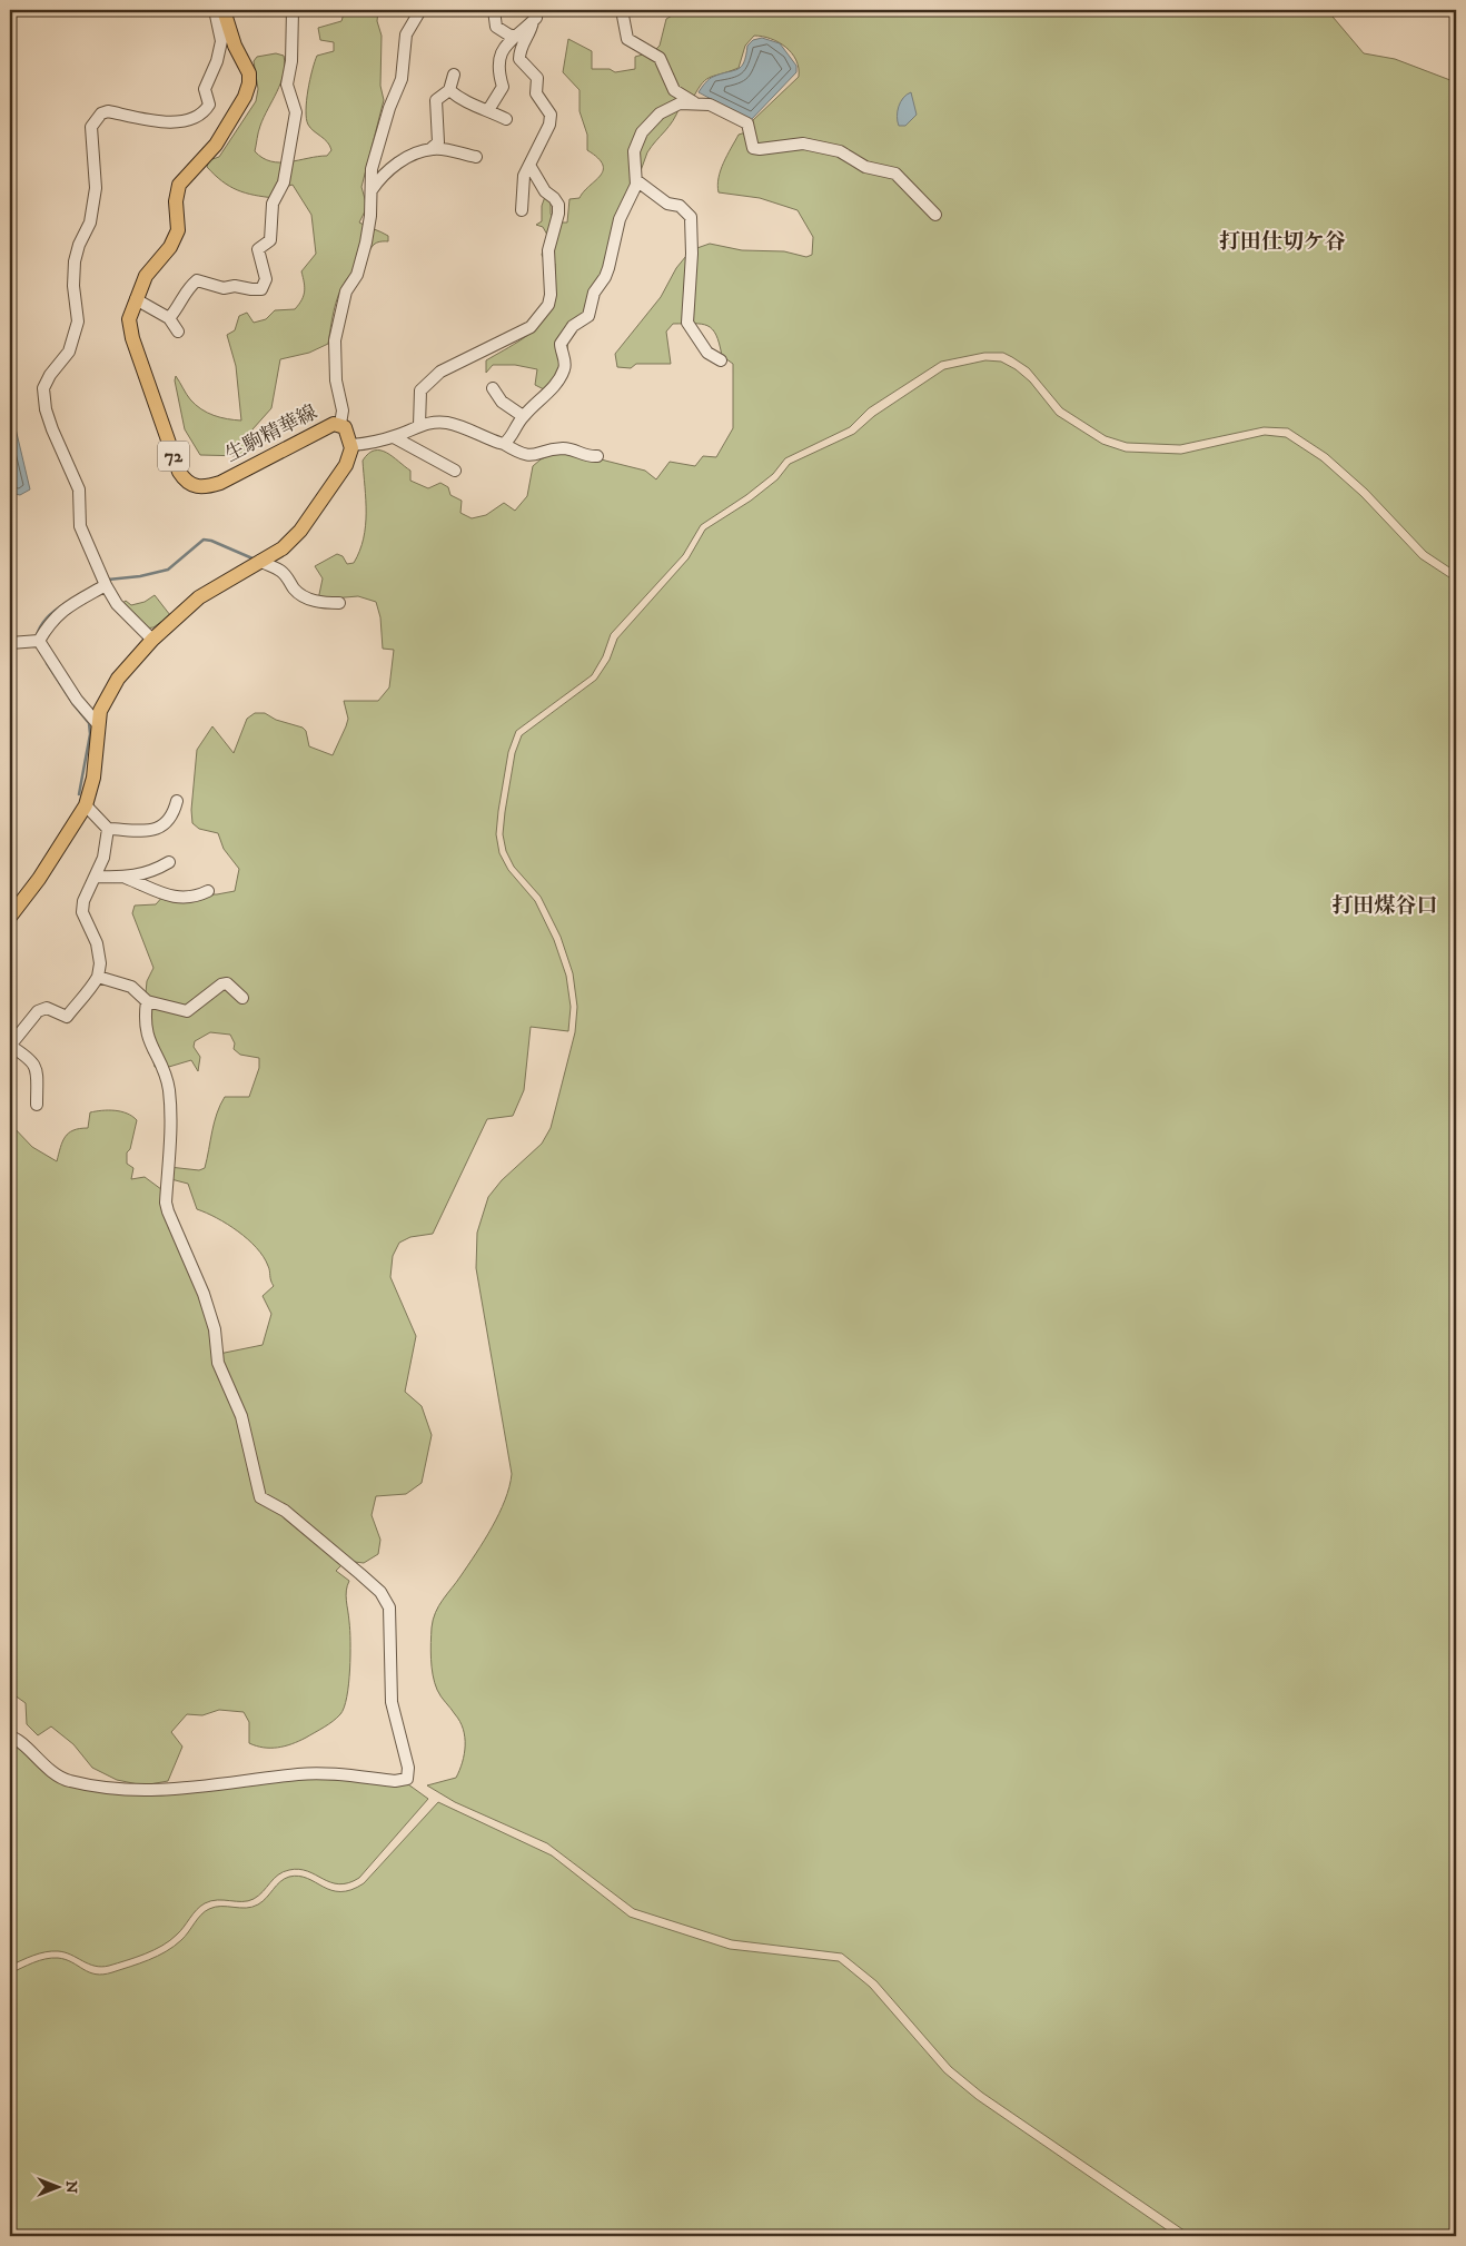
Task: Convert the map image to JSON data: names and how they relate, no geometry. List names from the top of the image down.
{
  "streets": {
    "main road": ["生駒精華線", "72"]
  },
  "districts": ["打田仕切ケ谷", "打田煤谷口"],
  "north": "right"
}
